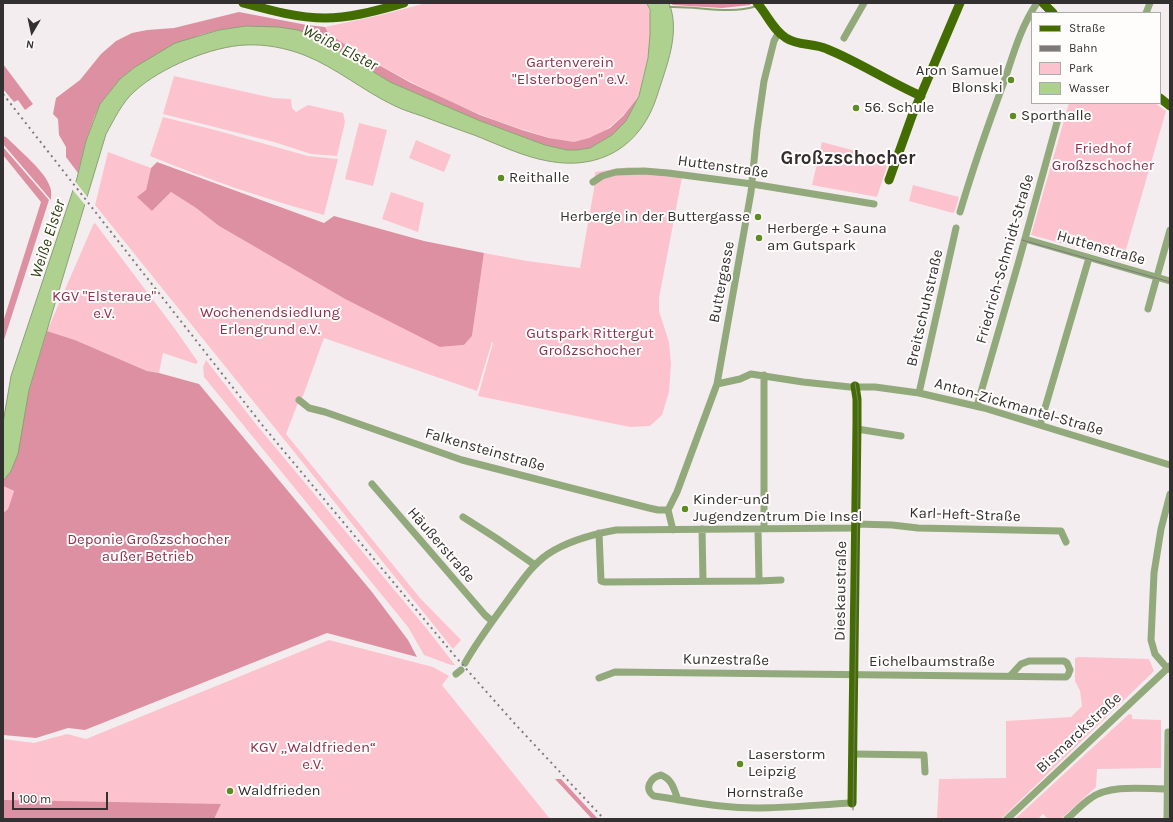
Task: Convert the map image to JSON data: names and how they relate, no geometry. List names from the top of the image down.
{
  "streets": {
    "main road": ["Dieskaustraße"],
    "street": [
      "Huttenstraße",
      "Friedrich-Schmidt-Straße",
      "Buttergasse",
      "Breitschuhstraße",
      "Anton-Zickmantel-Straße",
      "Falkensteinstraße",
      "Karl-Heft-Straße",
      "Häußerstraße",
      "Kunzestraße",
      "Eichelbaumstraße",
      "Bismarckstraße",
      "Hornstraße"
    ]
  },
  "crossings": [
    ["Huttenstraße", "Friedrich-Schmidt-Straße"],
    ["Huttenstraße", "Buttergasse"],
    ["Friedrich-Schmidt-Straße", "Anton-Zickmantel-Straße"],
    ["Buttergasse", "Anton-Zickmantel-Straße"],
    ["Buttergasse", "Falkensteinstraße"],
    ["Breitschuhstraße", "Anton-Zickmantel-Straße"],
    ["Anton-Zickmantel-Straße", "Dieskaustraße"],
    ["Karl-Heft-Straße", "Dieskaustraße"],
    ["Dieskaustraße", "Kunzestraße"],
    ["Dieskaustraße", "Eichelbaumstraße"],
    ["Dieskaustraße", "Hornstraße"],
    ["Kunzestraße", "Eichelbaumstraße"]
  ],
  "districts": ["Großzschocher"],
  "water": ["Weiße Elster"],
  "parks": [
    "Gartenverein \"Elsterbogen\" e.V.",
    "Friedhof Großzschocher",
    "KGV \"Elsteraue\" e.V.",
    "Wochenendsiedlung Erlengrund e.V.",
    "Gutspark Rittergut Großzschocher",
    "Deponie Großzschocher außer Betrieb",
    "KGV „Waldfrieden“ e.V."
  ],
  "places": [
    "Aron Samuel Blonski",
    "56. Schule",
    "Sporthalle",
    "Reithalle",
    "Herberge in der Buttergasse",
    "Herberge + Sauna am Gutspark",
    "Kinder-und Jugendzentrum Die Insel",
    "Laserstorm Leipzig",
    "Waldfrieden"
  ],
  "legend": [
    "Straße",
    "Bahn",
    "Park",
    "Wasser"
  ],
  "scale_bar": "100 m",
  "north": "bottom"
}
